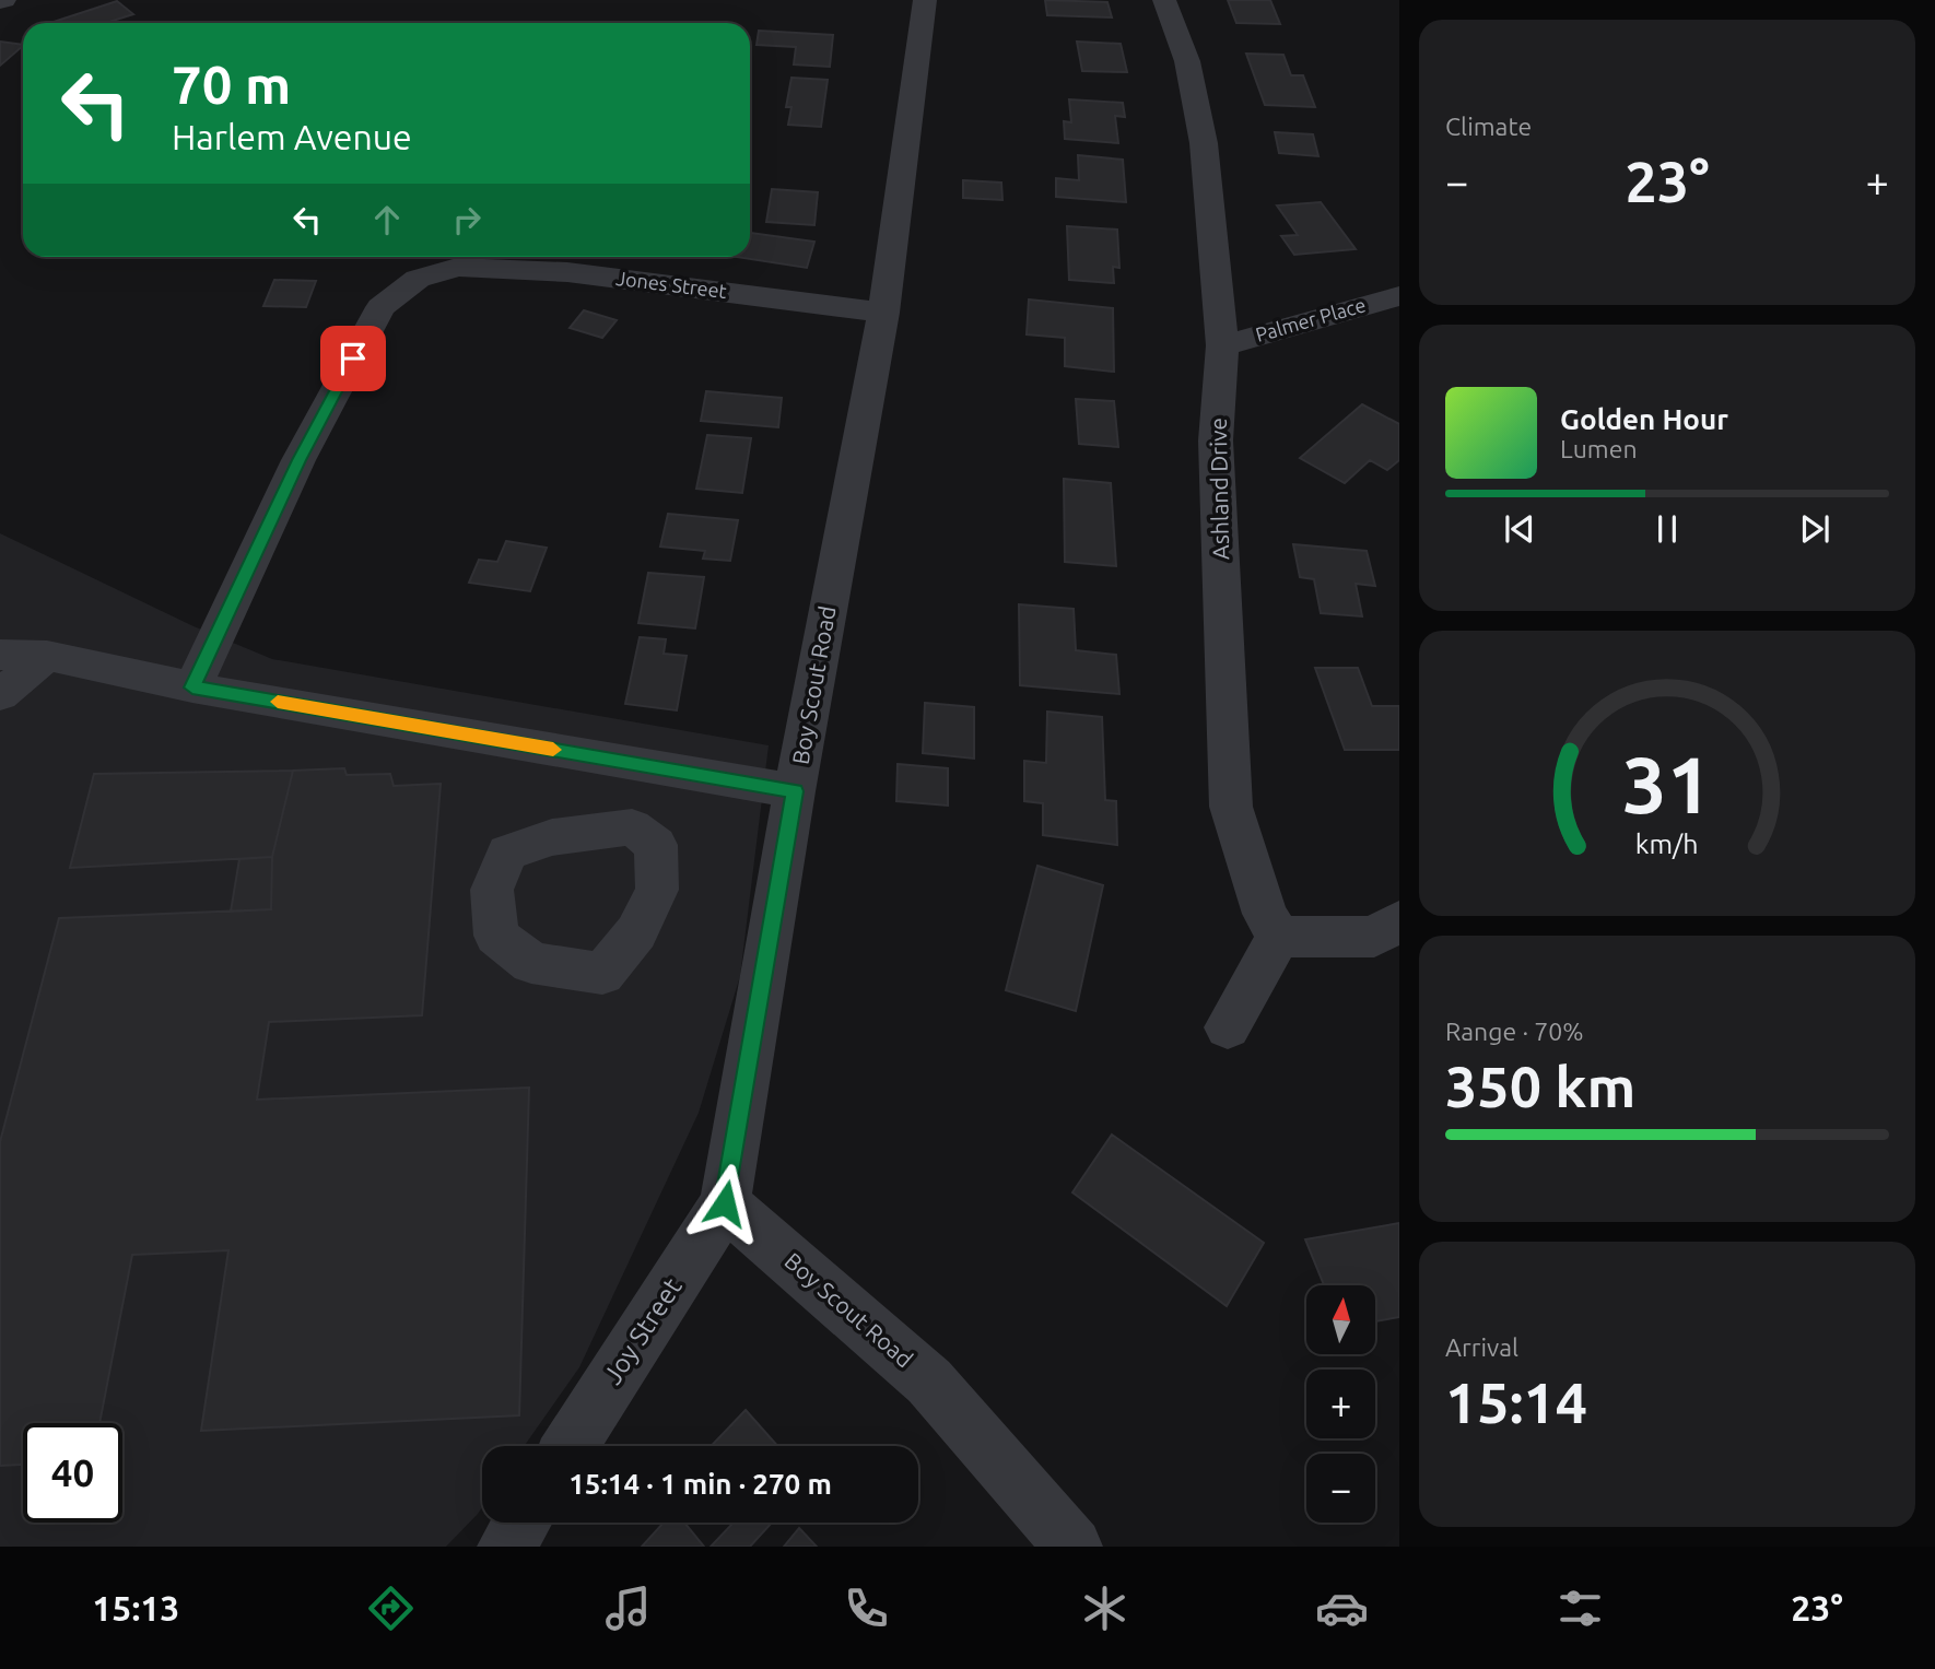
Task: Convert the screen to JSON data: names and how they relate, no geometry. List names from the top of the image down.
{
  "streets": {
    "street": [
      "Jones Street",
      "Palmer Place",
      "Ashland Drive",
      "Boy Scout Road",
      "Joy Street"
    ]
  },
  "crossings": [
    ["Jones Street", "Boy Scout Road"],
    ["Palmer Place", "Ashland Drive"],
    ["Boy Scout Road", "Joy Street"]
  ],
  "north": "top",
  "page": {
    "tile": [
      "Climate",
      ["Range · 70%", "350 km"],
      ["Arrival", "15:14"]
    ],
    "turn": ["70 m", "Harlem Avenue"],
    "heat": ["−", "23°", "+"],
    "song": ["Golden Hour", "Lumen"],
    "map_buttons": ["+", "−"],
    "limit": "40",
    "trip": "15:14 · 1 min · 270 m",
    "tabs": ["15:13", "23°"],
    "gauge": ["31", "km/h"]
  }
}
